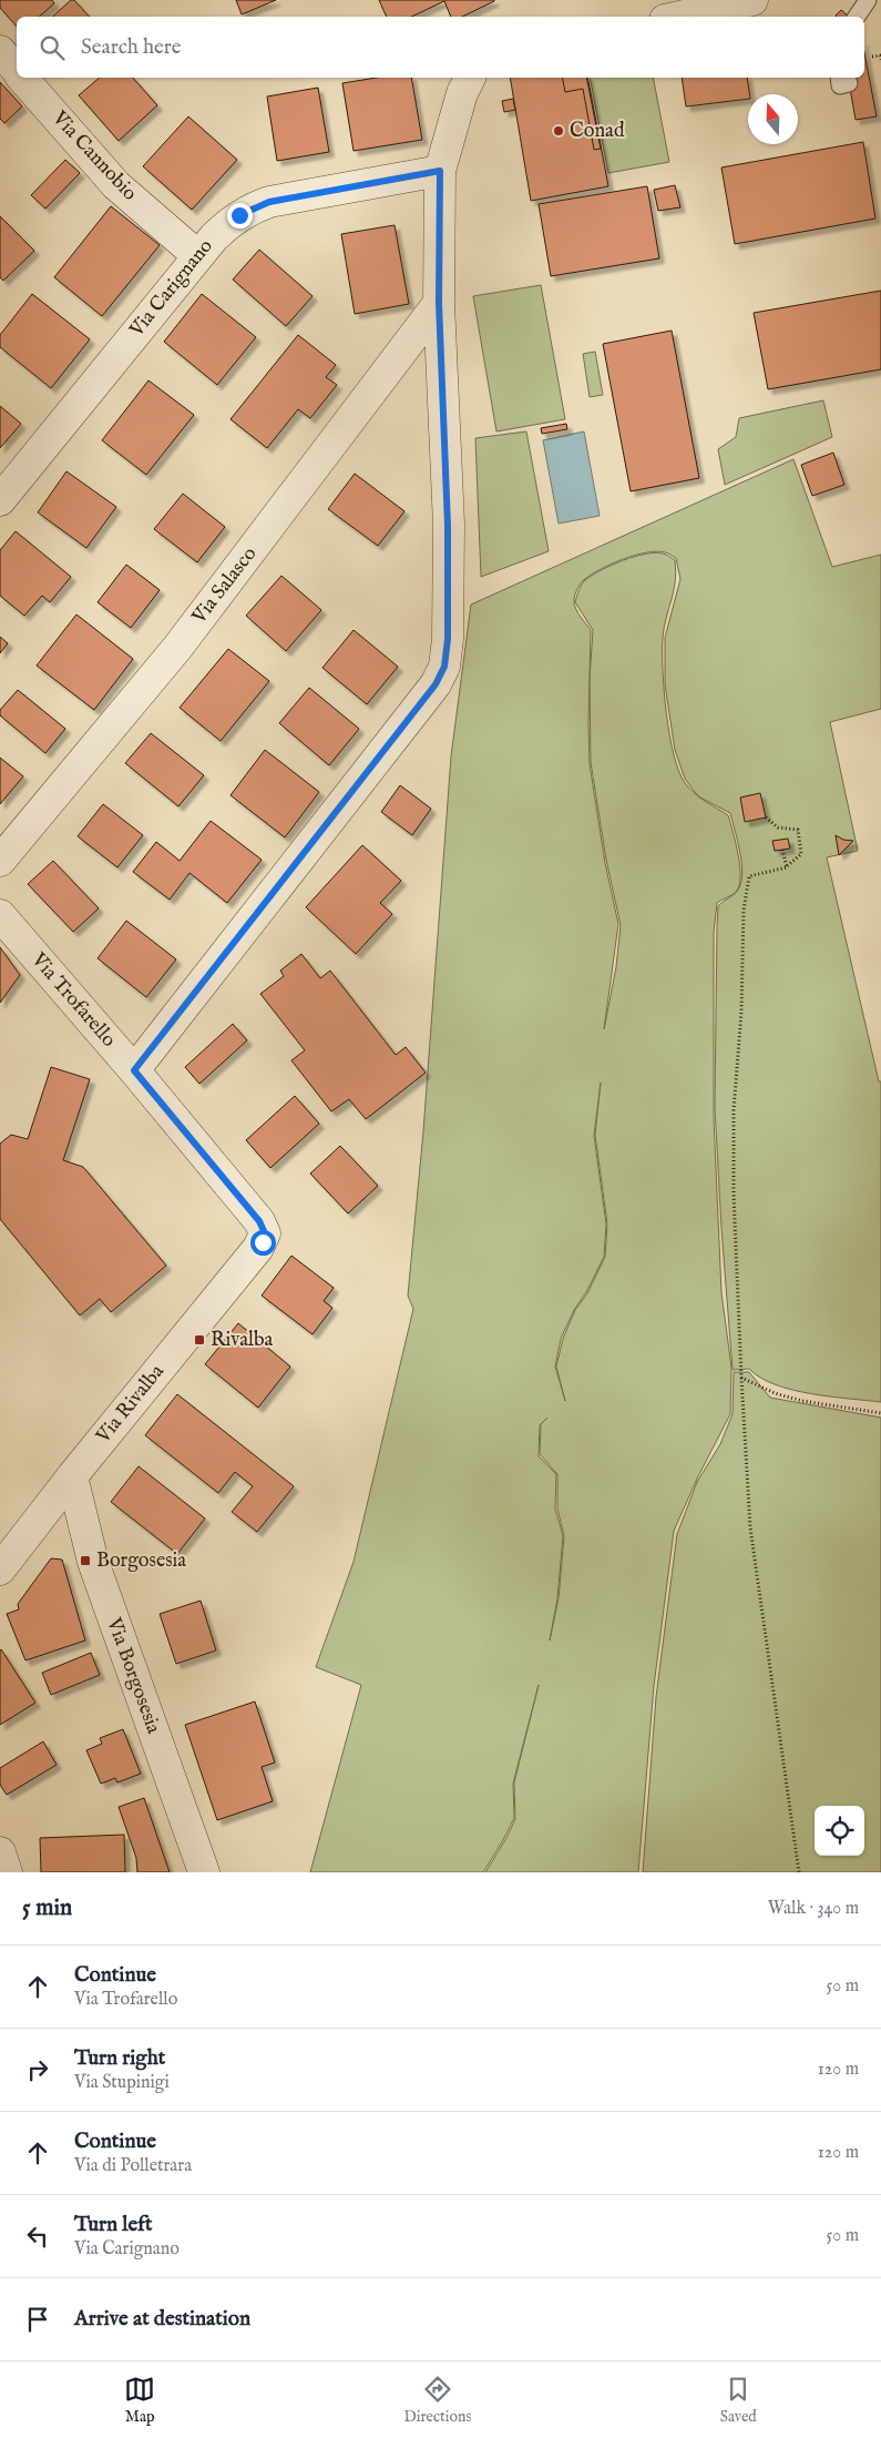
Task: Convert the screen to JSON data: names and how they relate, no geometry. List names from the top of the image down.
{
  "streets": {
    "street": [
      "Via Cannobio",
      "Via Carignano",
      "Via Salasco",
      "Via Trofarello",
      "Via Rivalba",
      "Via Borgosesia"
    ]
  },
  "crossings": [
    ["Via Cannobio", "Via Carignano"],
    ["Via Trofarello", "Via Rivalba"],
    ["Via Rivalba", "Via Borgosesia"]
  ],
  "places": {
    "other": ["Conad"],
    "transit": ["Rivalba", "Borgosesia"]
  },
  "north": "top",
  "page": {
    "search": "Search here",
    "heading": ["5 min", "Walk · 340 m"],
    "list": [
      ["Continue", "Via Trofarello", "50 m"],
      ["Turn right", "Via Stupinigi", "120 m"],
      ["Continue", "Via di Polletrara", "120 m"],
      ["Turn left", "Via Carignano", "50 m"],
      "Arrive at destination"
    ],
    "nav": ["Map", "Directions", "Saved"]
  }
}
